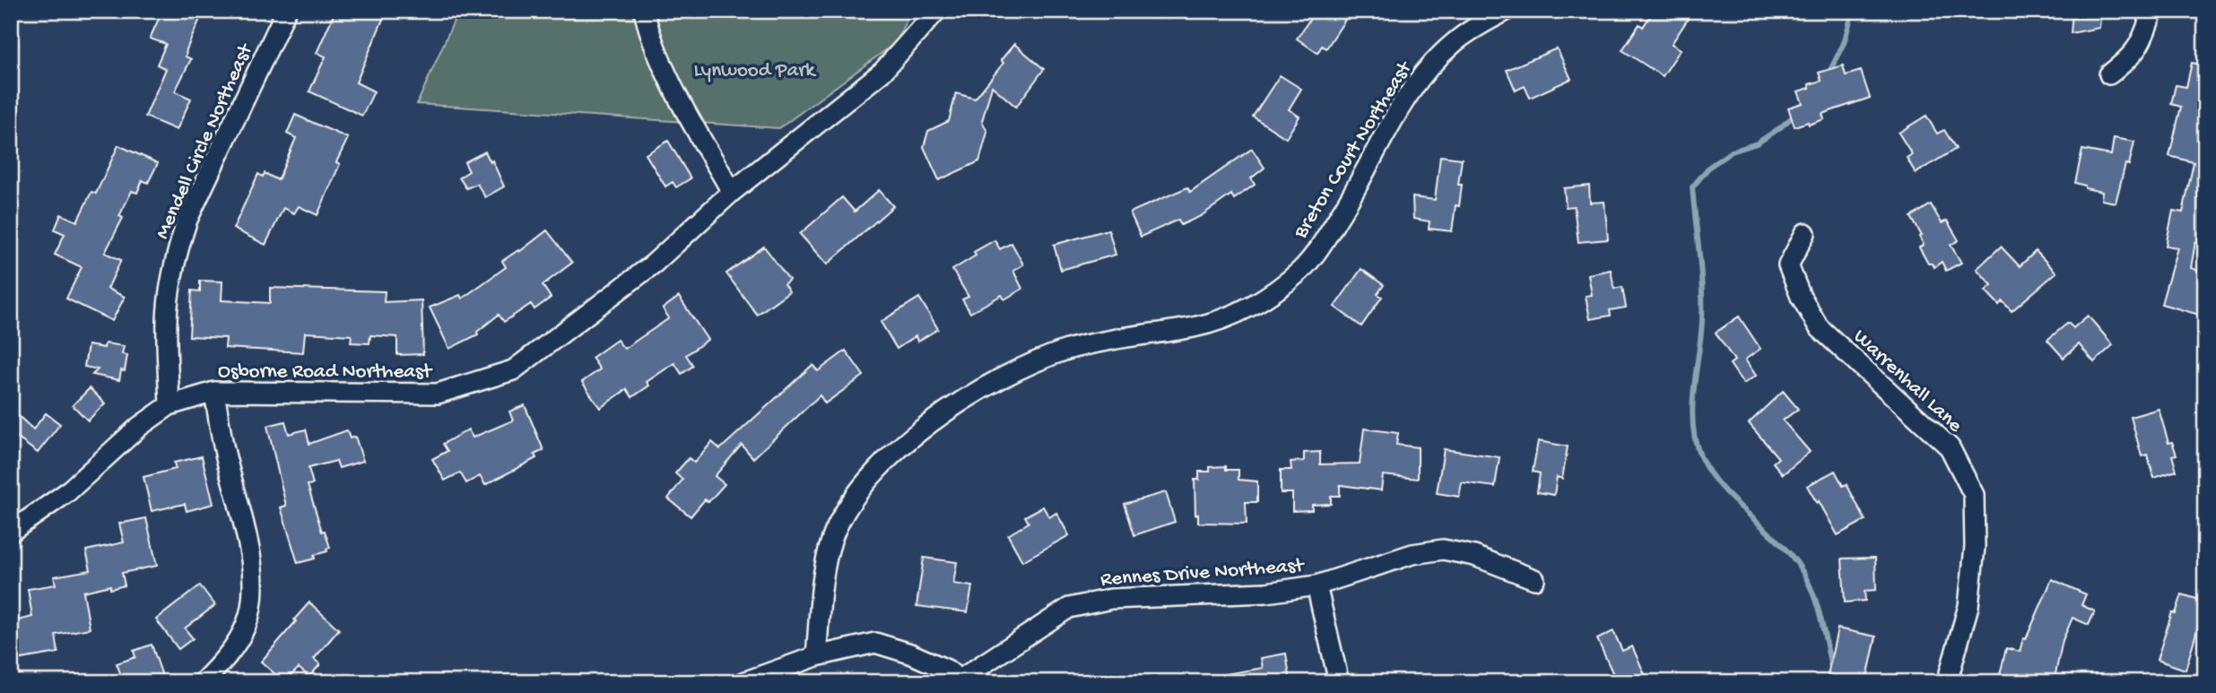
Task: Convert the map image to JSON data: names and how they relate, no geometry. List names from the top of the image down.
{
  "streets": {
    "street": [
      "Mendell Circle Northeast",
      "Breton Court Northeast",
      "Osborne Road Northeast",
      "Warrenhall Lane",
      "Rennes Drive Northeast"
    ]
  },
  "crossings": [
    ["Mendell Circle Northeast", "Osborne Road Northeast"]
  ],
  "parks": ["Lynwood Park"]
}
